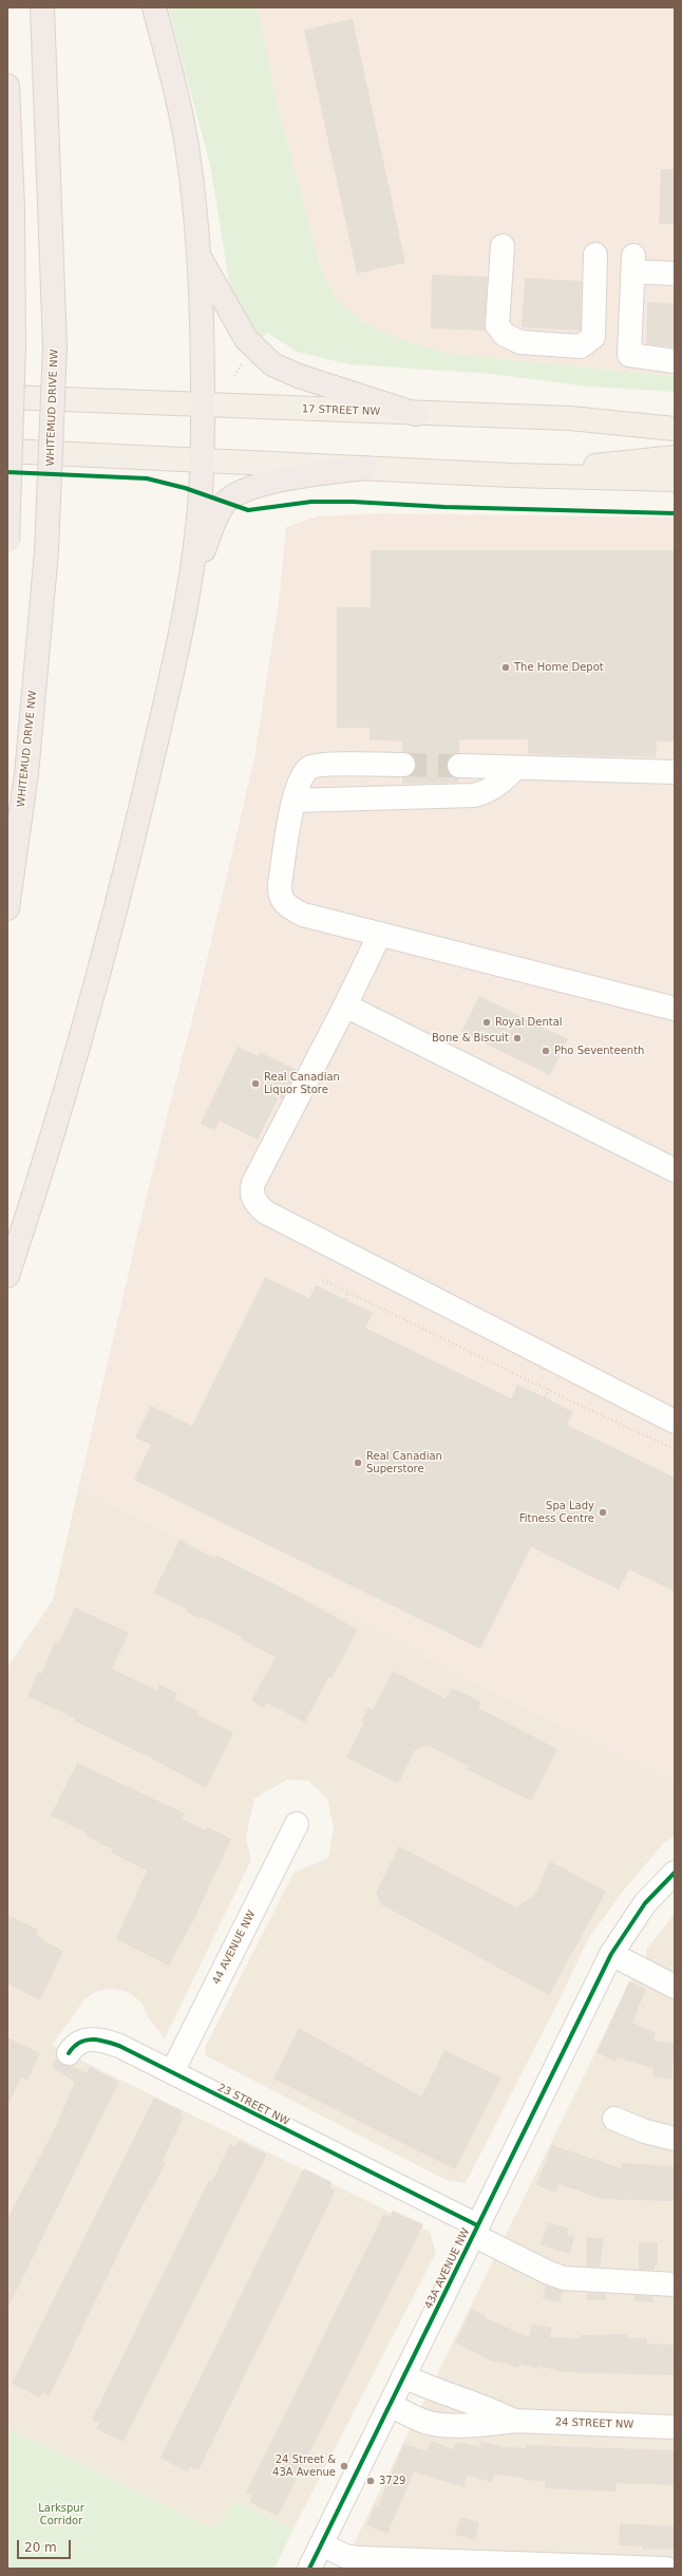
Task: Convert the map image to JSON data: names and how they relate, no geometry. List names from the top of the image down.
{
  "streets": {
    "highway": ["WHITEMUD DRIVE NW"],
    "main road": ["17 STREET NW"],
    "street": [
      "44 AVENUE NW",
      "23 STREET NW",
      "43A AVENUE NW",
      "24 STREET NW"
    ]
  },
  "crossings": [
    ["44 AVENUE NW", "23 STREET NW"],
    ["23 STREET NW", "43A AVENUE NW"],
    ["43A AVENUE NW", "24 STREET NW"]
  ],
  "parks": ["Larkspur Corridor"],
  "places": [
    "The Home Depot",
    "Royal Dental",
    "Bone & Biscuit",
    "Pho Seventeenth",
    "Real Canadian Liquor Store",
    "Real Canadian Superstore",
    "Spa Lady Fitness Centre",
    "24 Street & 43A Avenue",
    "3729"
  ],
  "scale_bar": "20 m"
}
